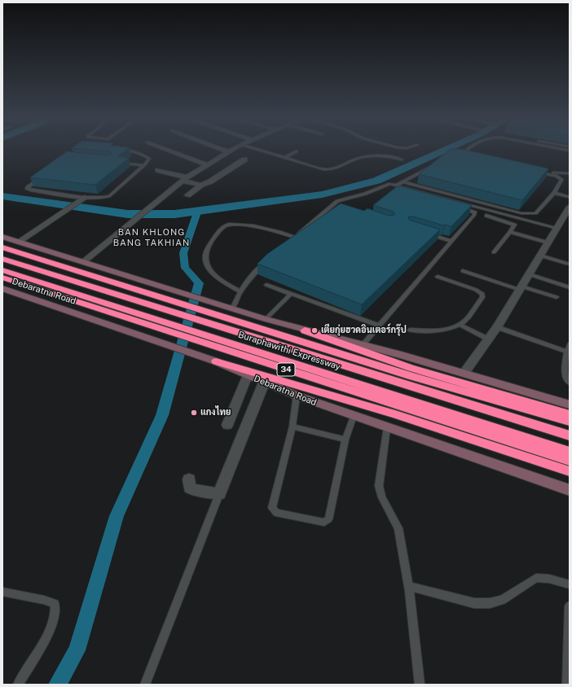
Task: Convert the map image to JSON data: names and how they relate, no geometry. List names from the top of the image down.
{
  "streets": {
    "highway": ["Debaratna Road", "Buraphawithi Expressway", "34"]
  },
  "districts": ["BAN KHLONG BANG TAKHIAN"],
  "places": ["เตียกุ่ยฮวดอินเตอร์กรุ๊ป", "แกงไทย"]
}
